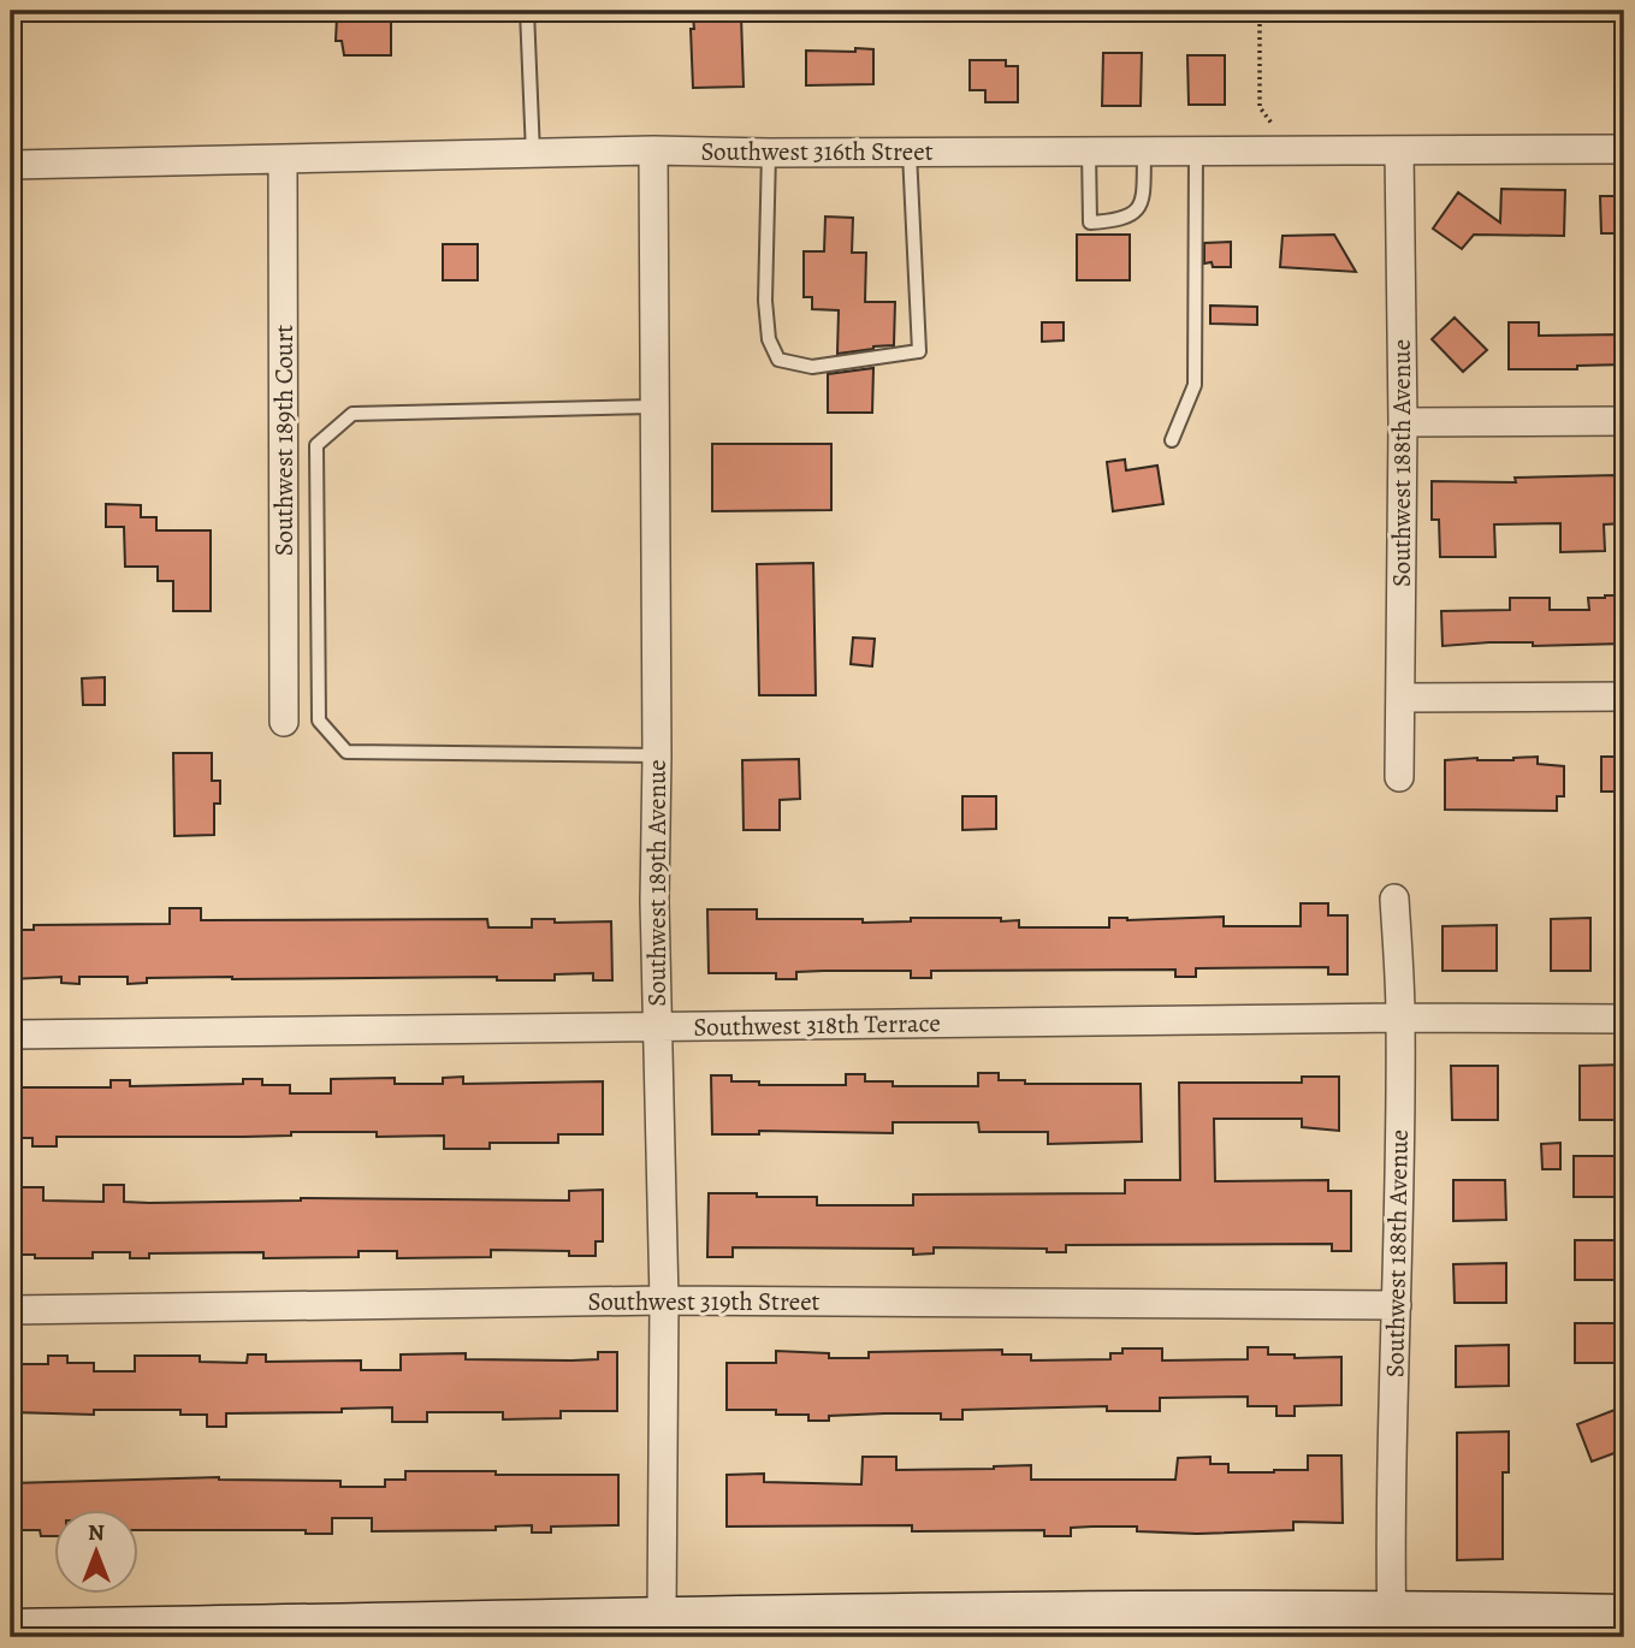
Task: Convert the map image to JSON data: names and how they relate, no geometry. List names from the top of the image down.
{
  "streets": {
    "street": [
      "Southwest 316th Street",
      "Southwest 189th Court",
      "Southwest 188th Avenue",
      "Southwest 189th Avenue",
      "Southwest 318th Terrace",
      "Southwest 319th Street"
    ]
  },
  "crossings": [
    ["Southwest 316th Street", "Southwest 189th Court"],
    ["Southwest 316th Street", "Southwest 188th Avenue"],
    ["Southwest 316th Street", "Southwest 189th Avenue"],
    ["Southwest 188th Avenue", "Southwest 318th Terrace"],
    ["Southwest 188th Avenue", "Southwest 319th Street"],
    ["Southwest 189th Avenue", "Southwest 318th Terrace"],
    ["Southwest 189th Avenue", "Southwest 319th Street"]
  ],
  "north": "top"
}
